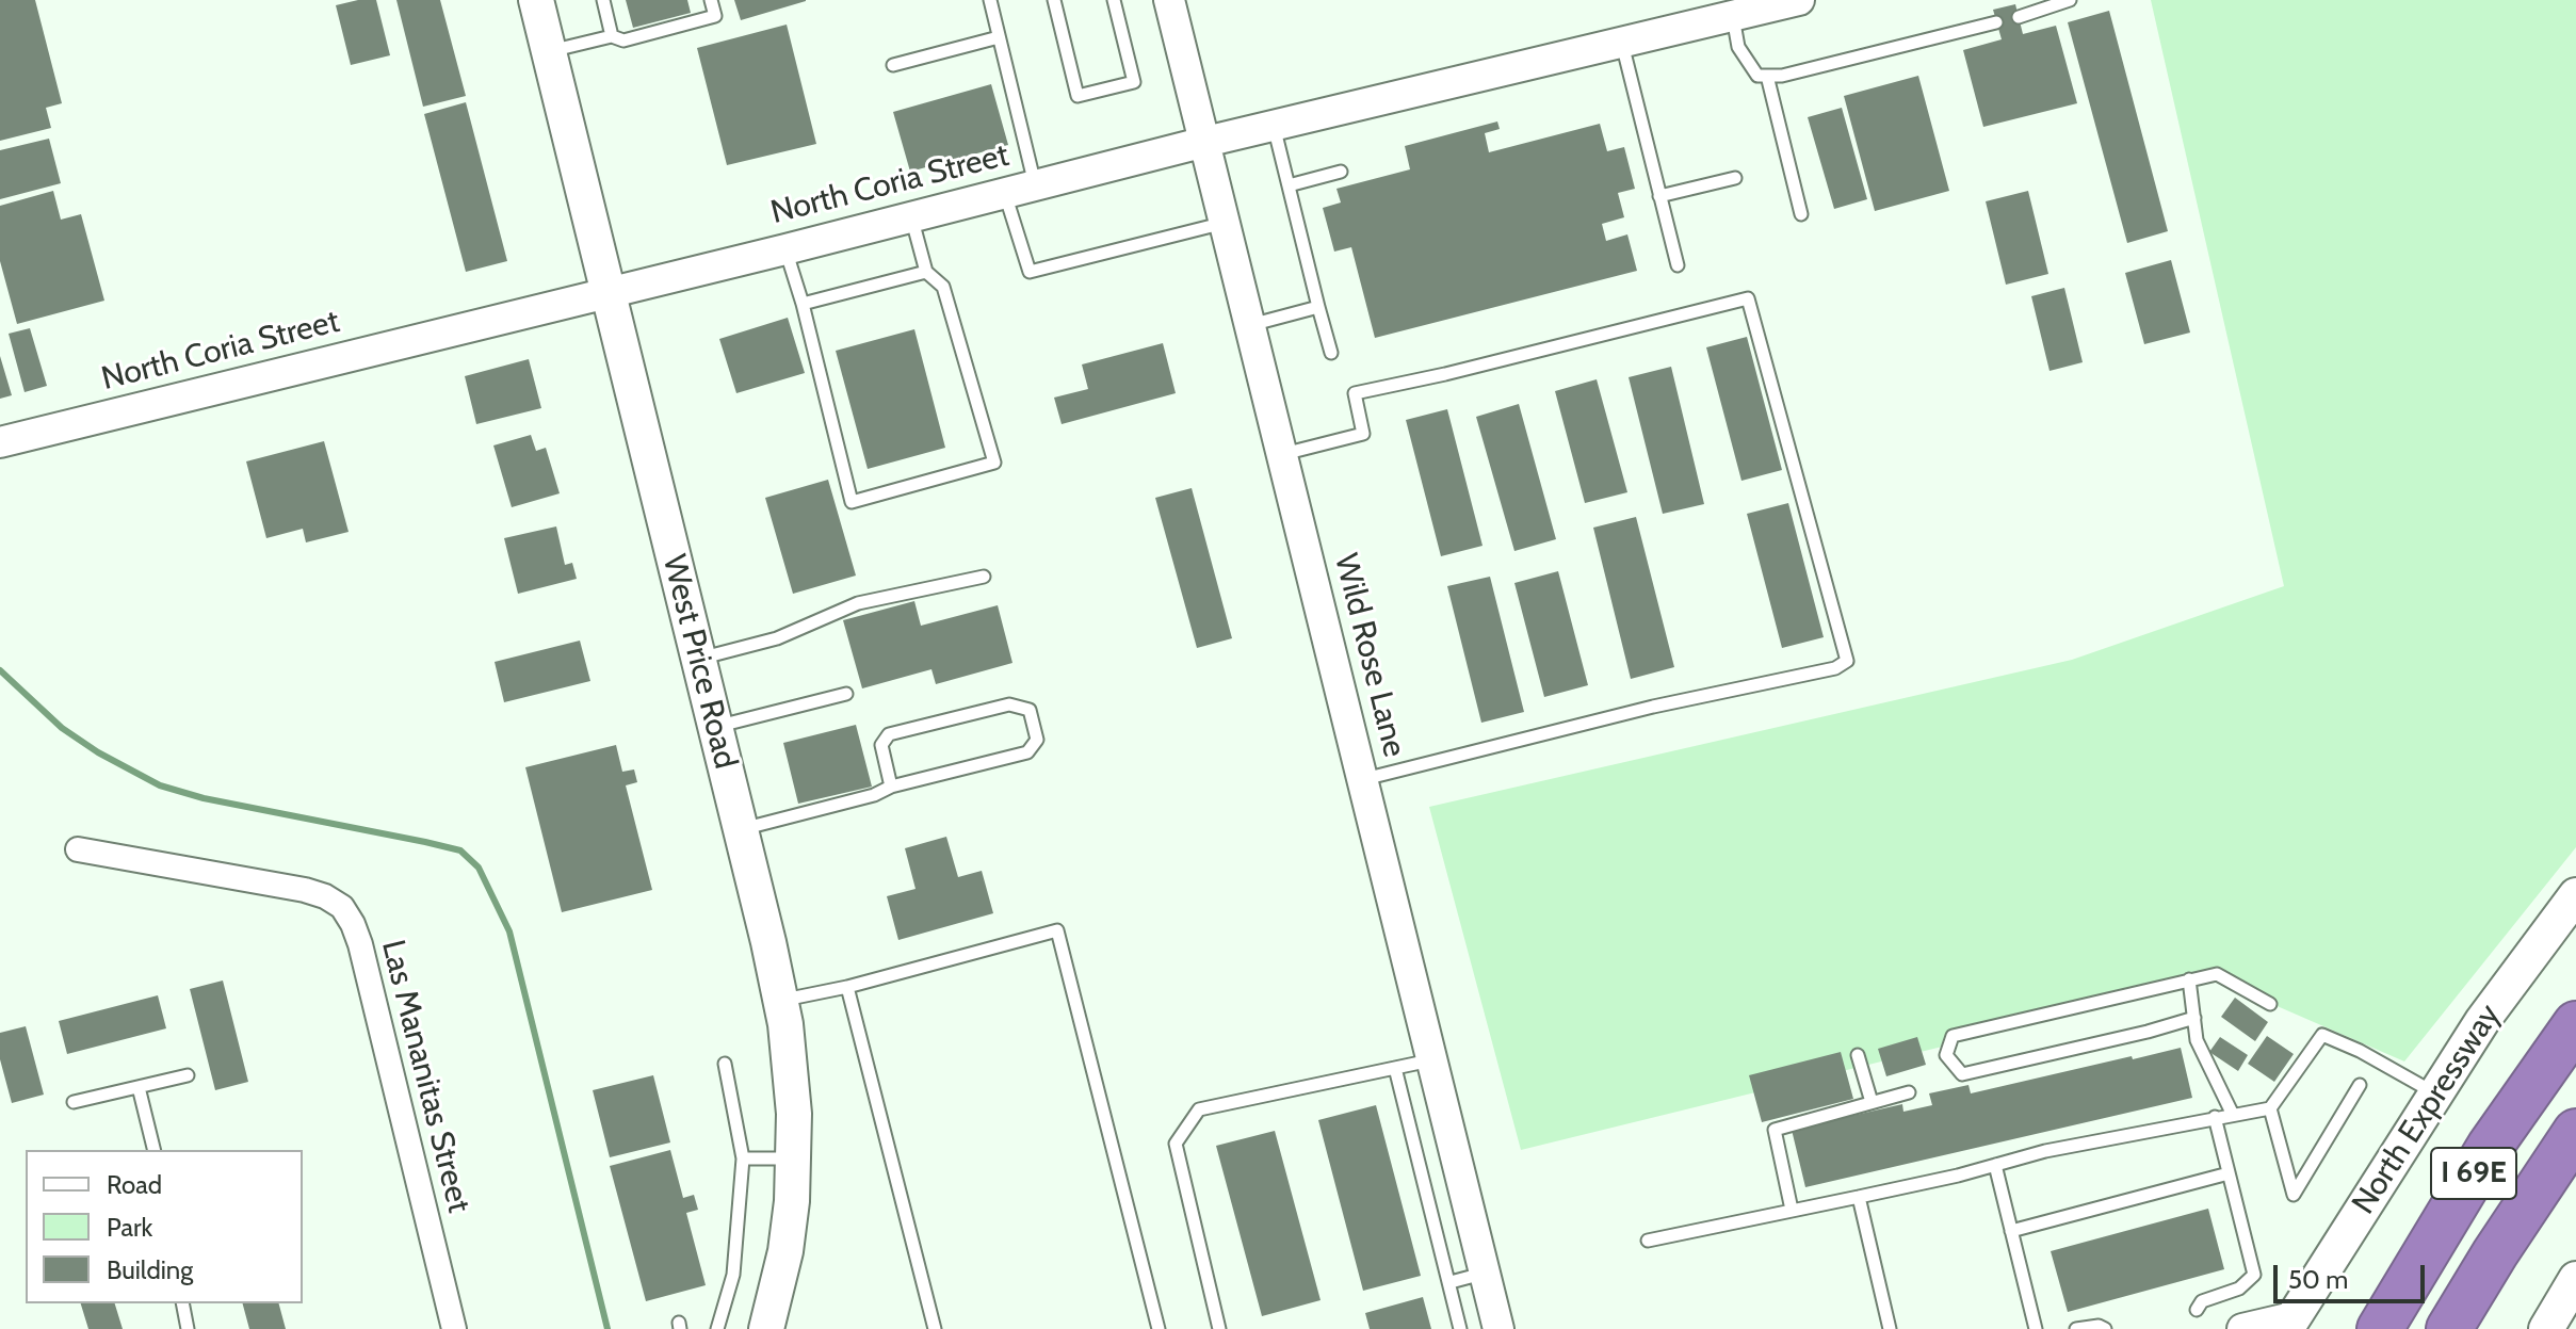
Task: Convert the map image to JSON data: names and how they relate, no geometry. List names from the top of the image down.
{
  "streets": {
    "highway": ["I 69E"],
    "main road": ["West Price Road", "North Expressway"],
    "street": ["North Coria Street", "Wild Rose Lane", "Las Mananitas Street"]
  },
  "crossings": [
    ["North Coria Street", "Wild Rose Lane"],
    ["North Coria Street", "West Price Road"]
  ],
  "legend": ["Road", "Park", "Building"],
  "scale_bar": "50 m"
}
